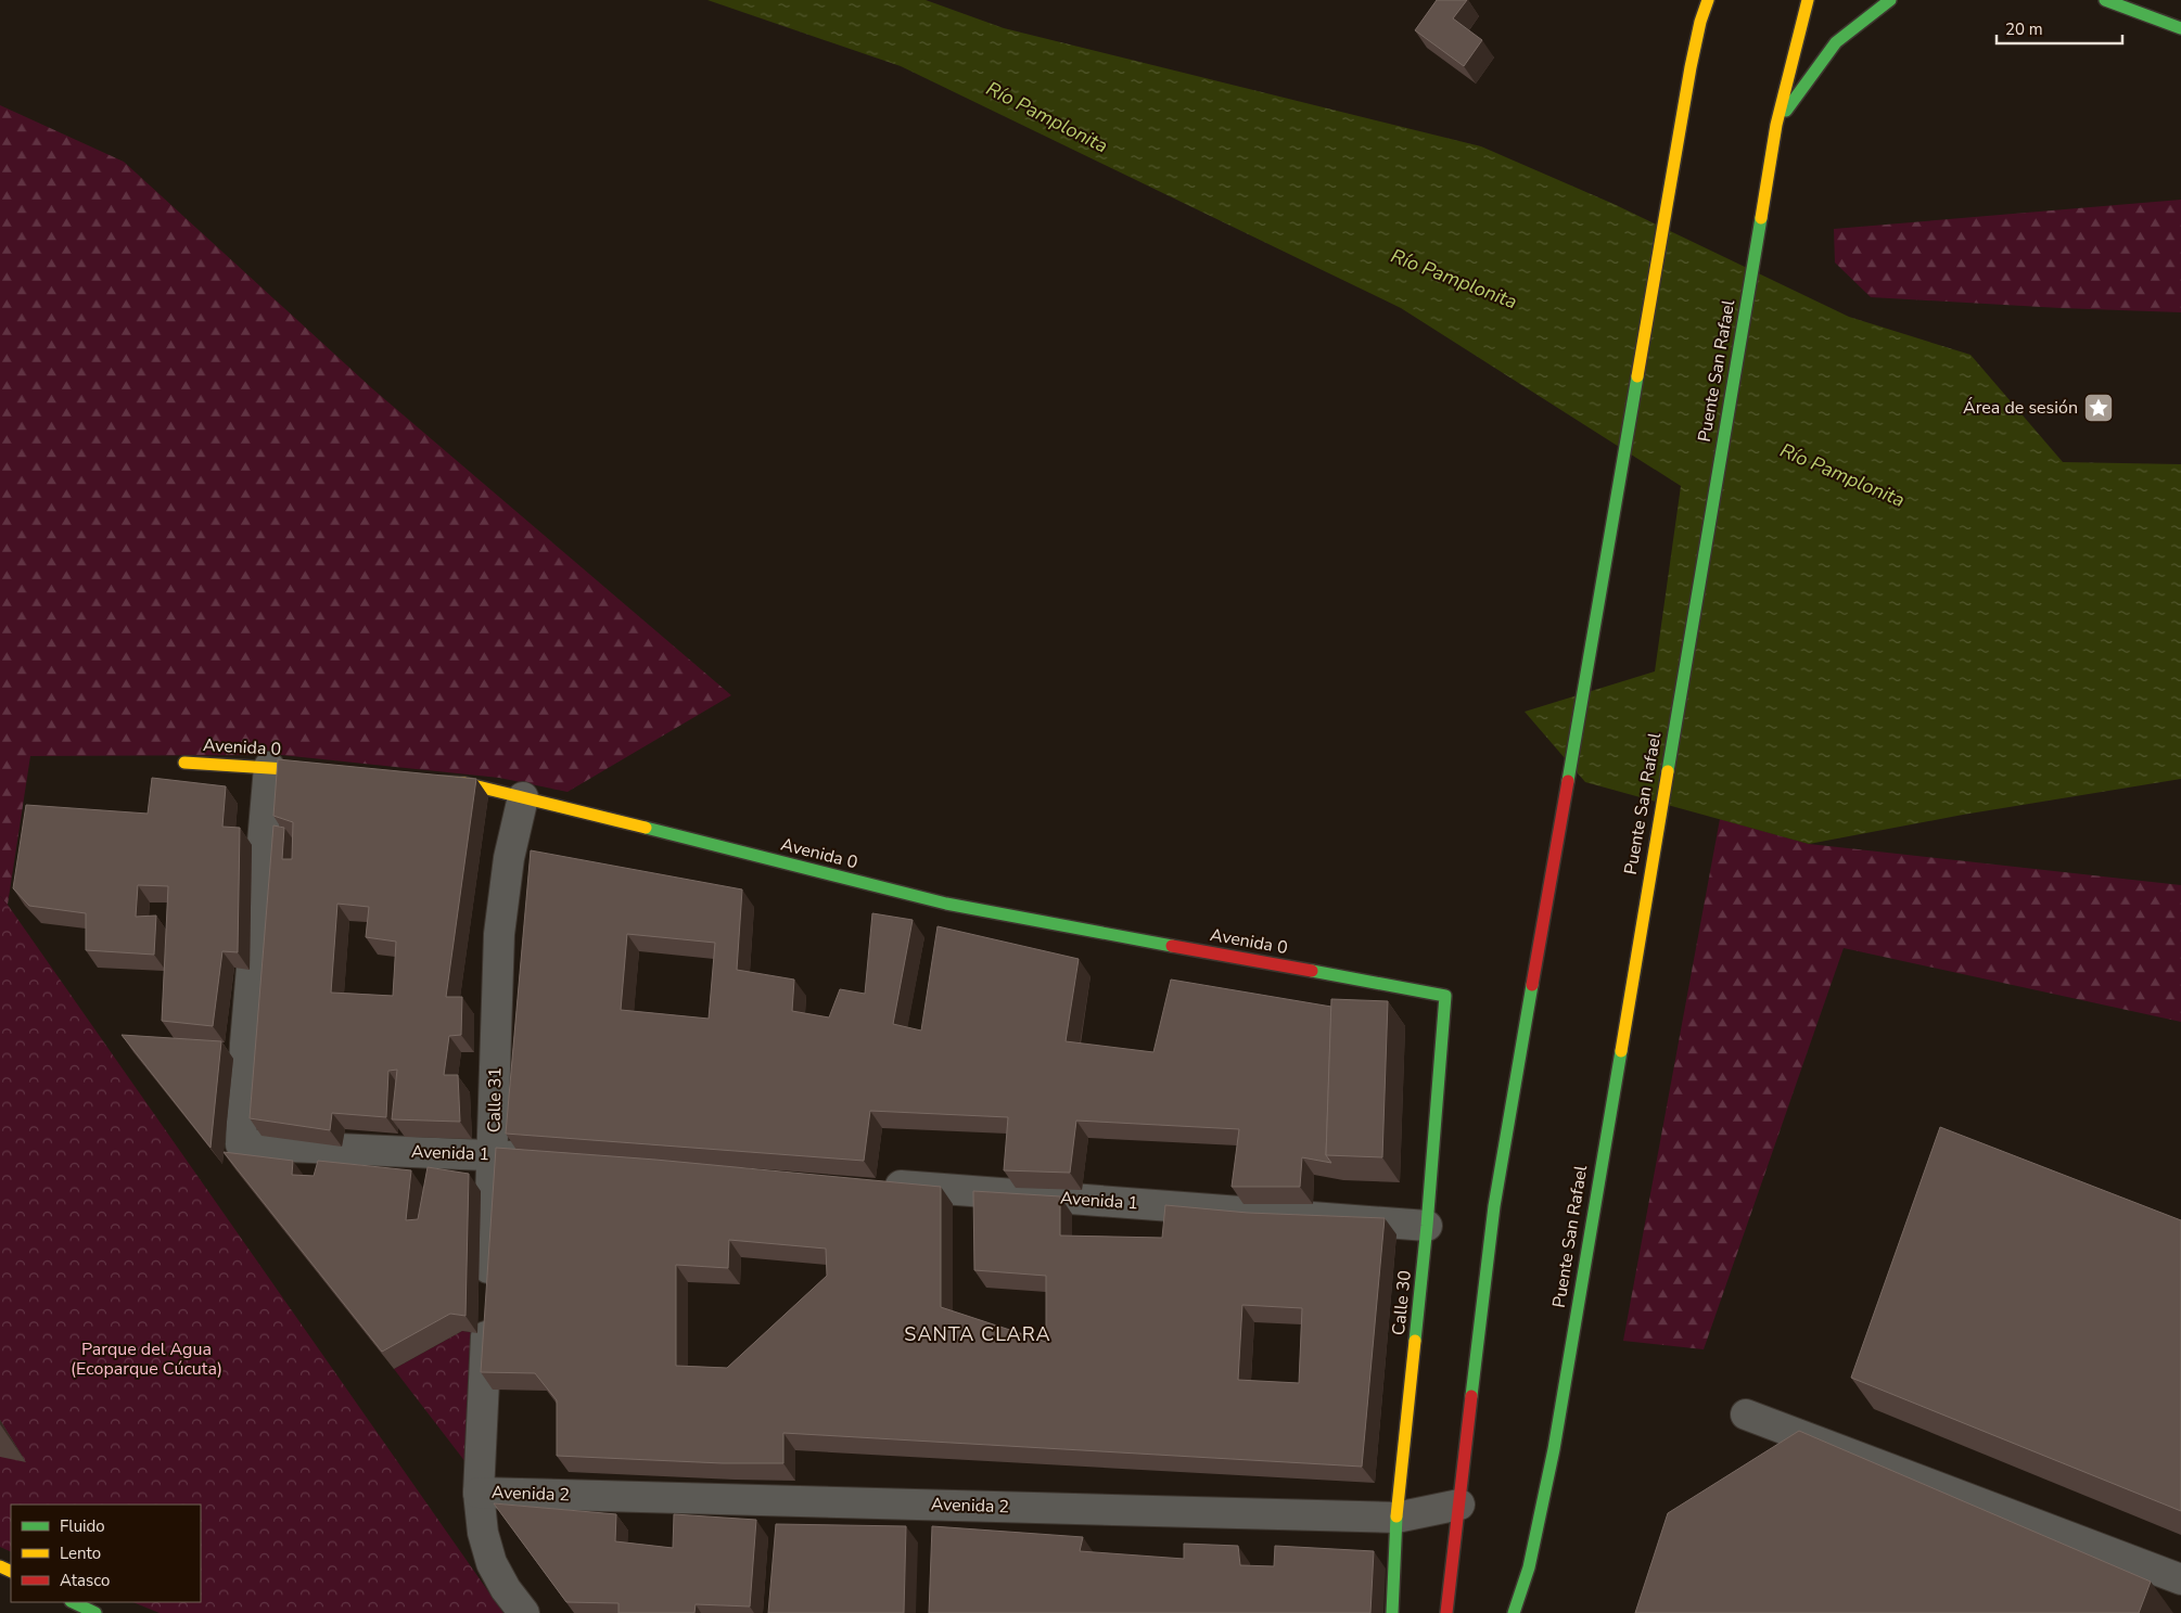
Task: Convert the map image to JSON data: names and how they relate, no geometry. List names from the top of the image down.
{
  "streets": {
    "main road": ["Puente San Rafael", "Avenida 0", "Calle 30"],
    "street": ["Calle 31", "Avenida 1", "Avenida 2"]
  },
  "crossings": [
    ["Avenida 0", "Calle 31"],
    ["Avenida 0", "Avenida 1"],
    ["Avenida 0", "Calle 30"],
    ["Calle 31", "Avenida 1"],
    ["Calle 31", "Avenida 2"],
    ["Avenida 1", "Calle 30"],
    ["Calle 30", "Avenida 2"]
  ],
  "districts": ["SANTA CLARA"],
  "water": ["Río Pamplonita"],
  "parks": ["Parque del Agua (Ecoparque Cúcuta)"],
  "places": {
    "place": ["Área de sesión"]
  },
  "legend": ["Fluido", "Lento", "Atasco"],
  "scale_bar": "20 m"
}
